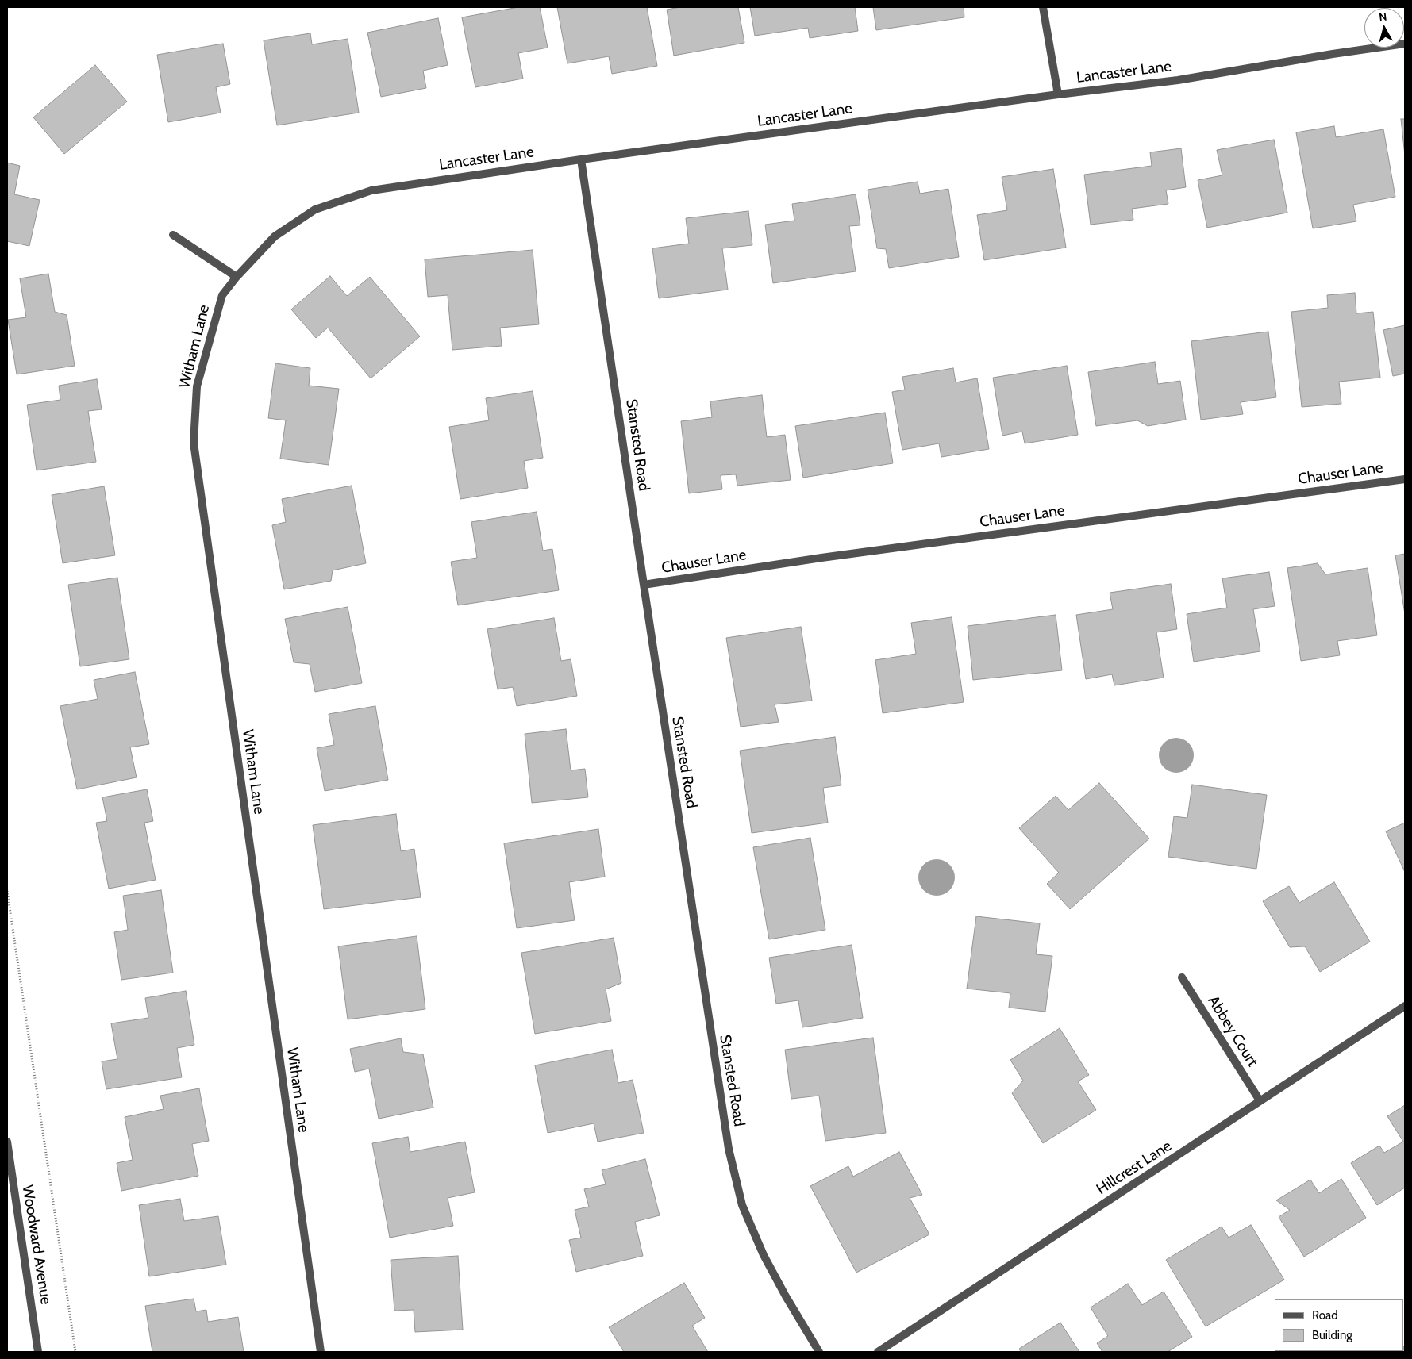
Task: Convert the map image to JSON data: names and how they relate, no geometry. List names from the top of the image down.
{
  "streets": {
    "street": [
      "Lancaster Lane",
      "Witham Lane",
      "Stansted Road",
      "Chauser Lane",
      "Abbey Court",
      "Hillcrest Lane",
      "Woodward Avenue"
    ]
  },
  "crossings": [
    ["Lancaster Lane", "Witham Lane"],
    ["Lancaster Lane", "Stansted Road"],
    ["Stansted Road", "Chauser Lane"],
    ["Abbey Court", "Hillcrest Lane"]
  ],
  "legend": ["Road", "Building"],
  "north": "top"
}
